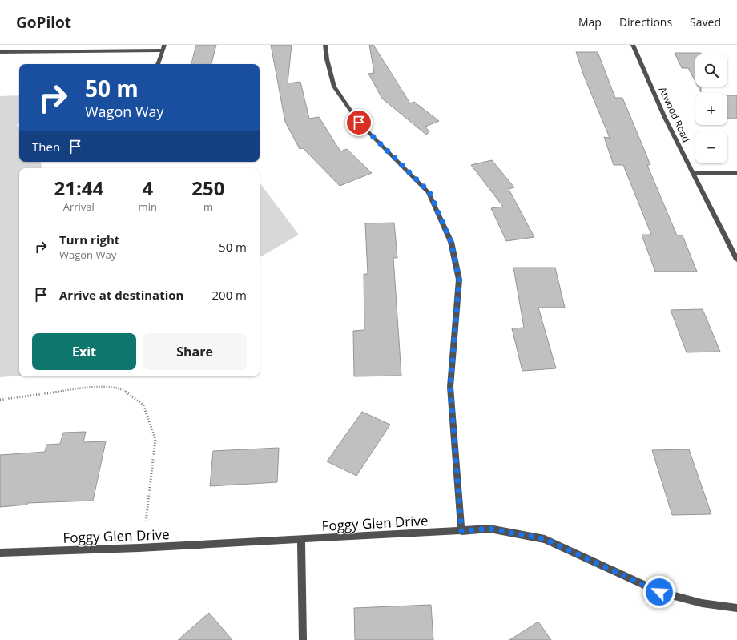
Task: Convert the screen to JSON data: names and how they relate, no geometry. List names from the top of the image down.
{
  "streets": {
    "street": ["Atwood Road", "Foggy Glen Drive"]
  },
  "page": {
    "header": "GoPilot",
    "nav": ["Map", "Directions", "Saved"],
    "map_buttons": ["+", "−"],
    "turn": ["50 m", "Wagon Way"],
    "then": "Then",
    "eta": [
      "21:44",
      "Arrival",
      "4",
      "min",
      "250",
      "m"
    ],
    "list": [
      {
        "name": "Turn right",
        "note": "Wagon Way",
        "value": "50 m"
      },
      {
        "name": "Arrive at destination",
        "value": "200 m"
      }
    ],
    "buttons": ["Exit", "Share"]
  }
}
